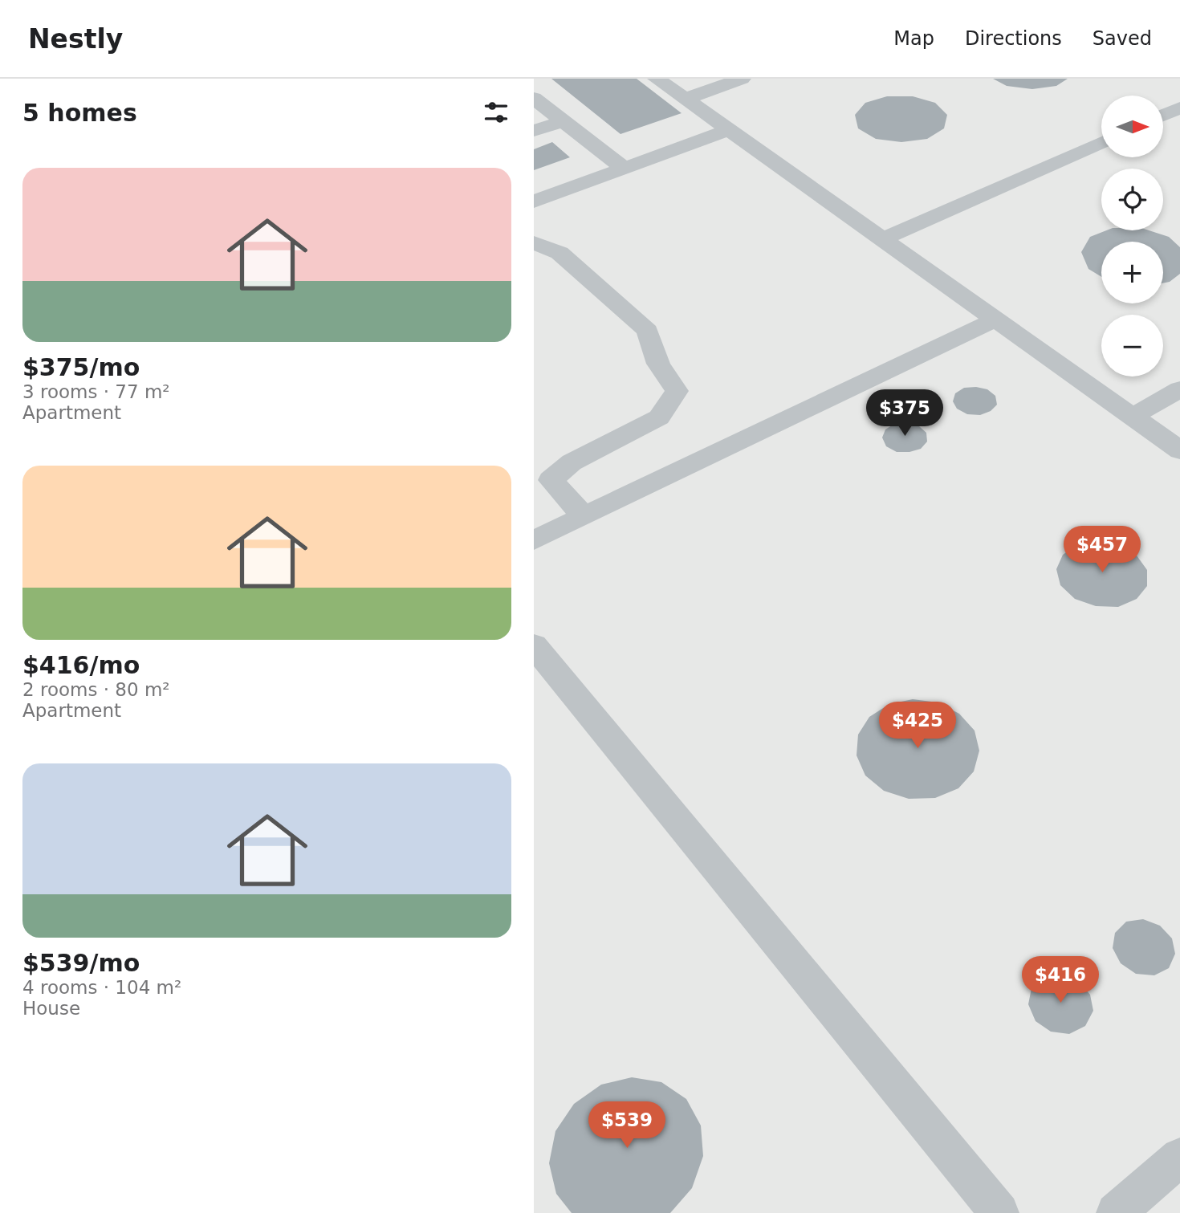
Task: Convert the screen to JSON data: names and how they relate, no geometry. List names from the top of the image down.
{
  "north": "right",
  "page": {
    "header": "Nestly",
    "nav": ["Map", "Directions", "Saved"],
    "heading": "5 homes",
    "map_buttons": ["+", "−"],
    "list": [
      {
        "name": "$375/mo",
        "note": "3 rooms · 77 m² · Apartment"
      },
      {
        "name": "$416/mo",
        "note": "2 rooms · 80 m² · Apartment"
      },
      {
        "name": "$539/mo",
        "note": "4 rooms · 104 m² · House"
      }
    ],
    "price": [
      "$375",
      "$457",
      "$425",
      "$416",
      "$539"
    ]
  }
}
